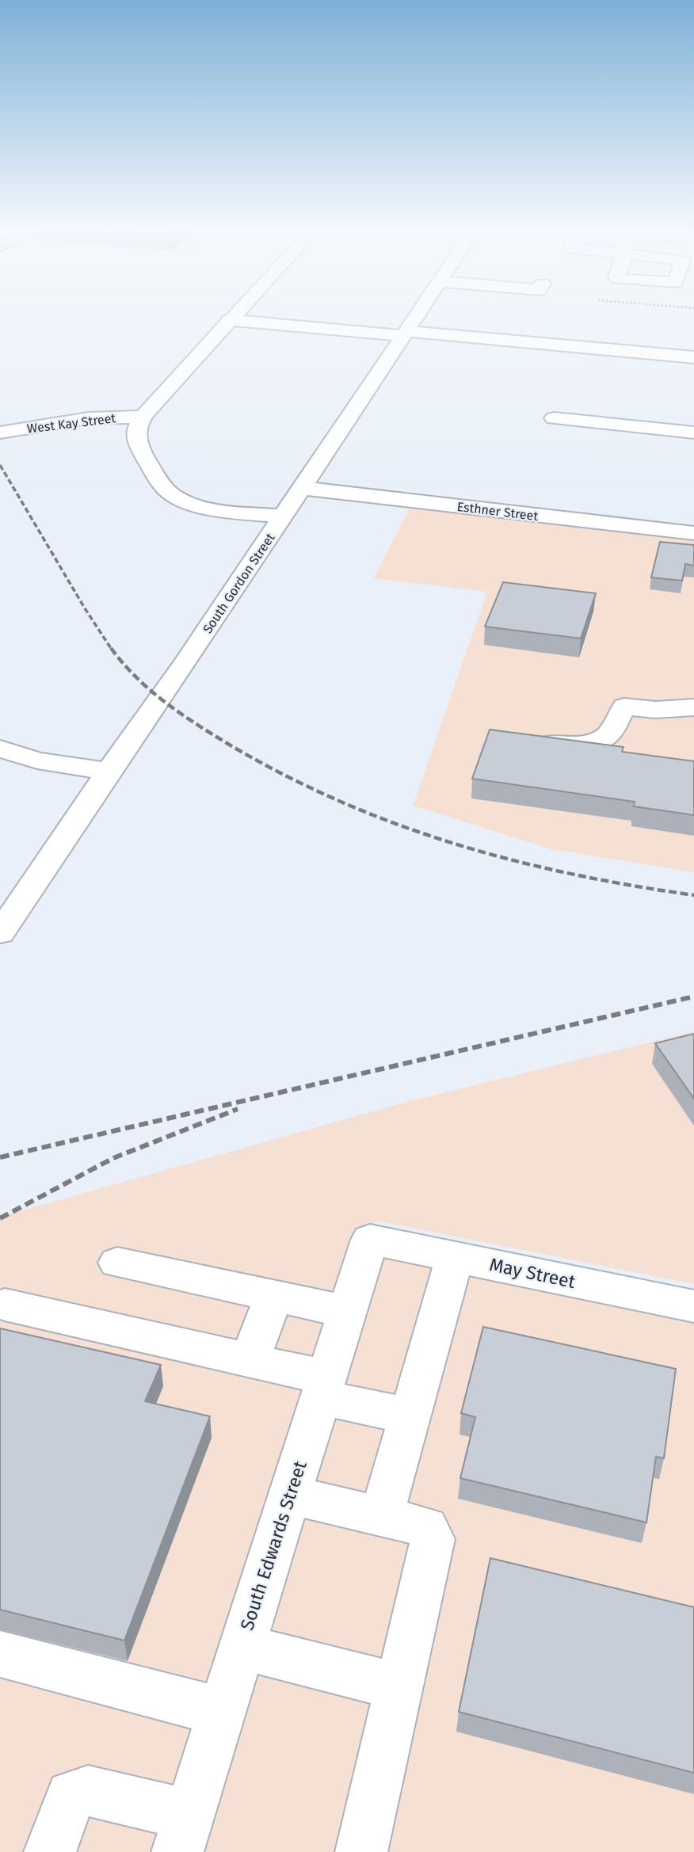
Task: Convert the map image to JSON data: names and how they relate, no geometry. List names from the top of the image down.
{
  "streets": {
    "street": [
      "West Kay Street",
      "Esthner Street",
      "South Gordon Street",
      "May Street",
      "South Edwards Street"
    ]
  },
  "crossings": [
    ["Esthner Street", "South Gordon Street"],
    ["May Street", "South Edwards Street"]
  ]
}
